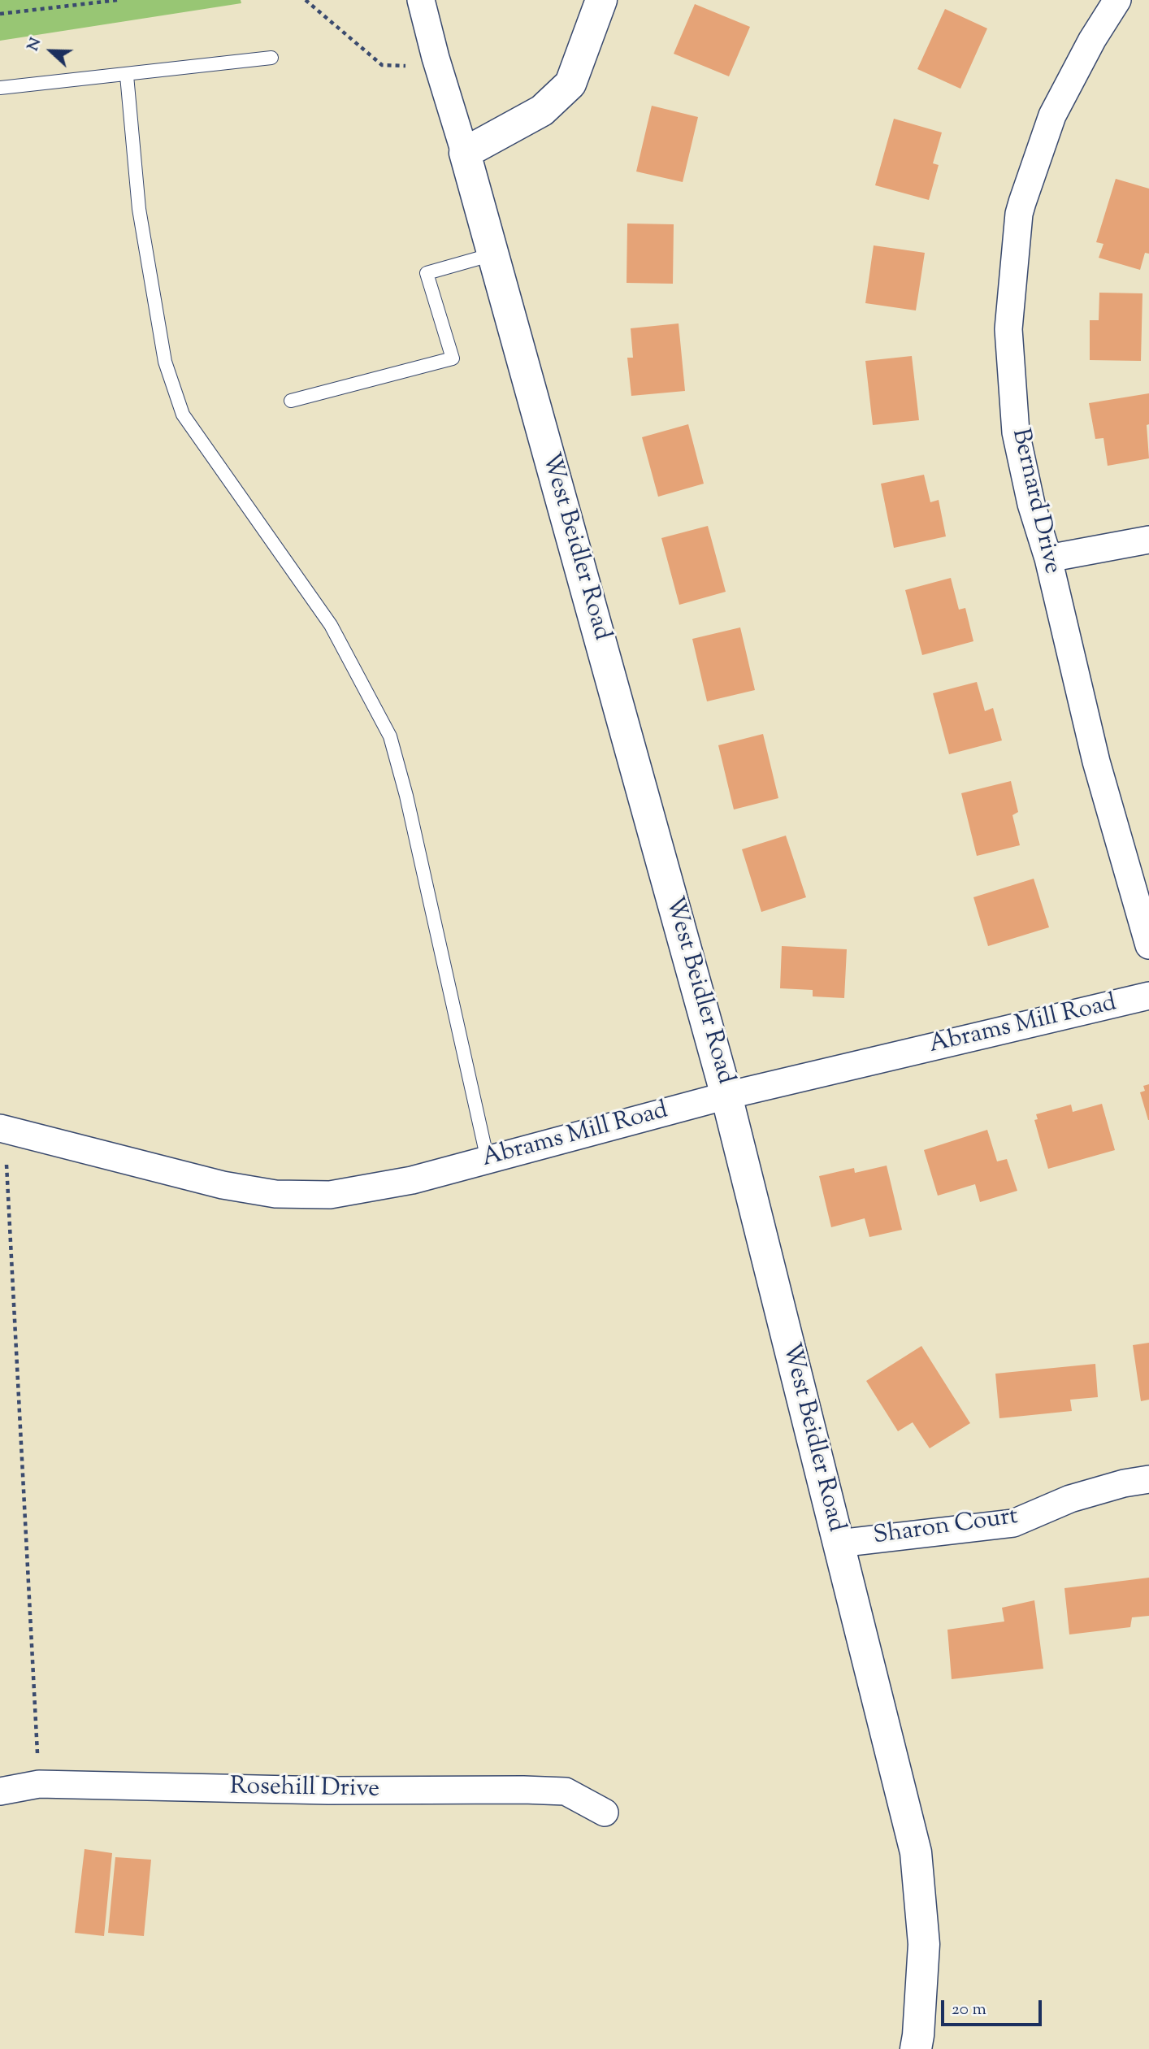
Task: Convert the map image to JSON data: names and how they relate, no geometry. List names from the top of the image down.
{
  "streets": {
    "street": [
      "Bernard Drive",
      "West Beidler Road",
      "Abrams Mill Road",
      "Sharon Court",
      "Rosehill Drive"
    ]
  },
  "crossings": [
    ["West Beidler Road", "Abrams Mill Road"],
    ["West Beidler Road", "Sharon Court"]
  ],
  "scale_bar": "20 m",
  "north": "left"
}
